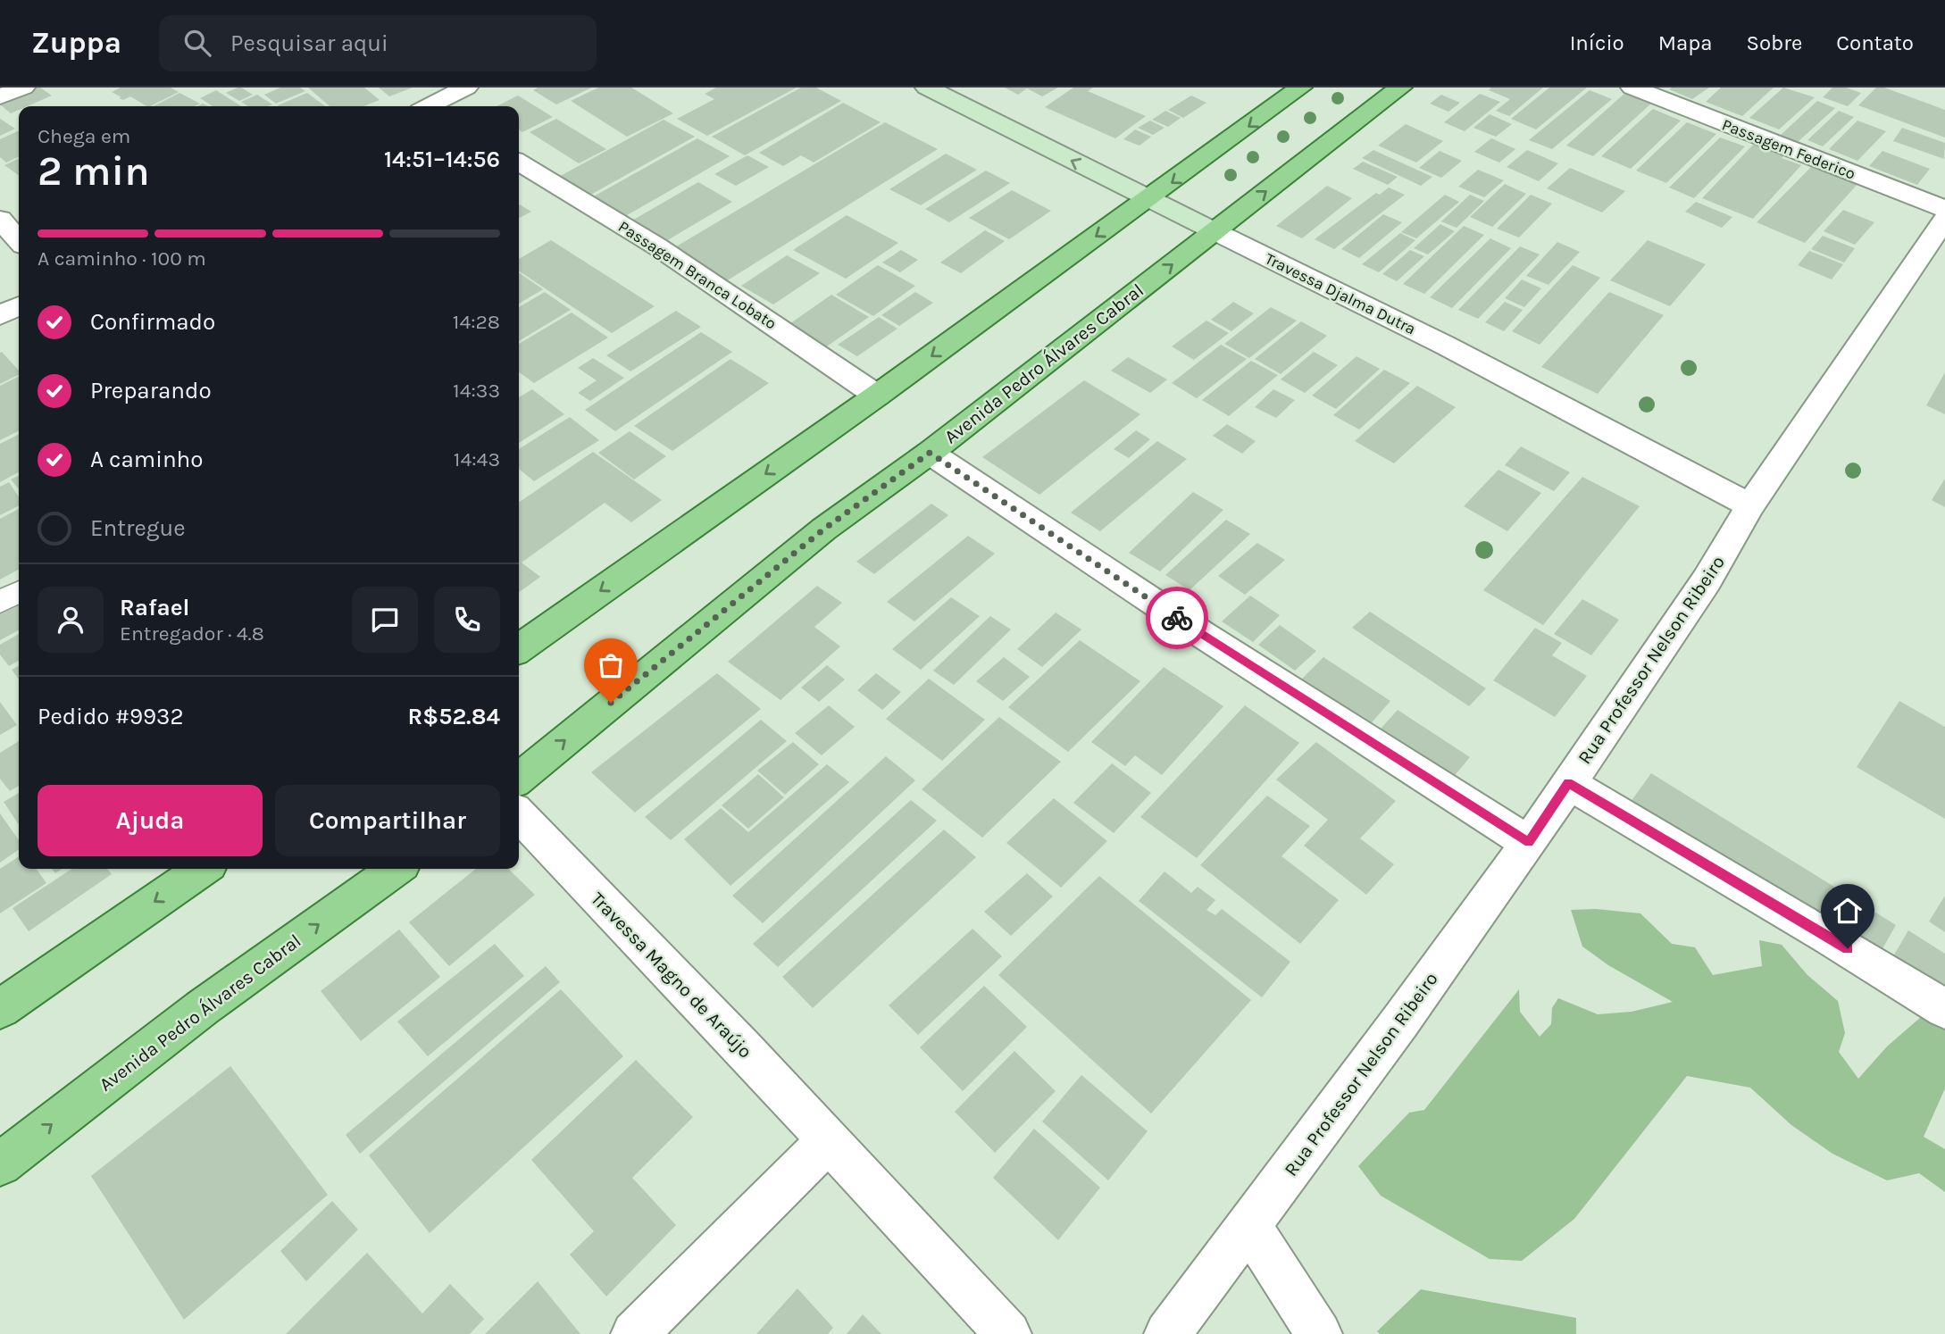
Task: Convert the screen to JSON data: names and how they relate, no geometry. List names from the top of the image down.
{
  "streets": {
    "main road": ["Avenida Pedro Álvares Cabral"],
    "street": [
      "Passagem Federico",
      "Passagem Branca Lobato",
      "Travessa Djalma Dutra",
      "Rua Professor Nelson Ribeiro",
      "Travessa Magno de Araújo"
    ]
  },
  "crossings": [
    ["Travessa Djalma Dutra", "Avenida Pedro Álvares Cabral"],
    ["Travessa Djalma Dutra", "Rua Professor Nelson Ribeiro"]
  ],
  "page": {
    "header": "Zuppa",
    "search": "Pesquisar aqui",
    "nav": [
      "Início",
      "Mapa",
      "Sobre",
      "Contato"
    ],
    "heading": ["2 min", "Chega em", "14:51–14:56"],
    "panel": [
      "Rafael",
      "Entregador · 4.8",
      "Pedido #9932",
      "R$52.84"
    ],
    "bar": "A caminho · 100 m",
    "list": [
      ["Confirmado", "14:28"],
      ["Preparando", "14:33"],
      ["A caminho", "14:43"],
      "Entregue"
    ],
    "buttons": ["Ajuda", "Compartilhar"]
  }
}
